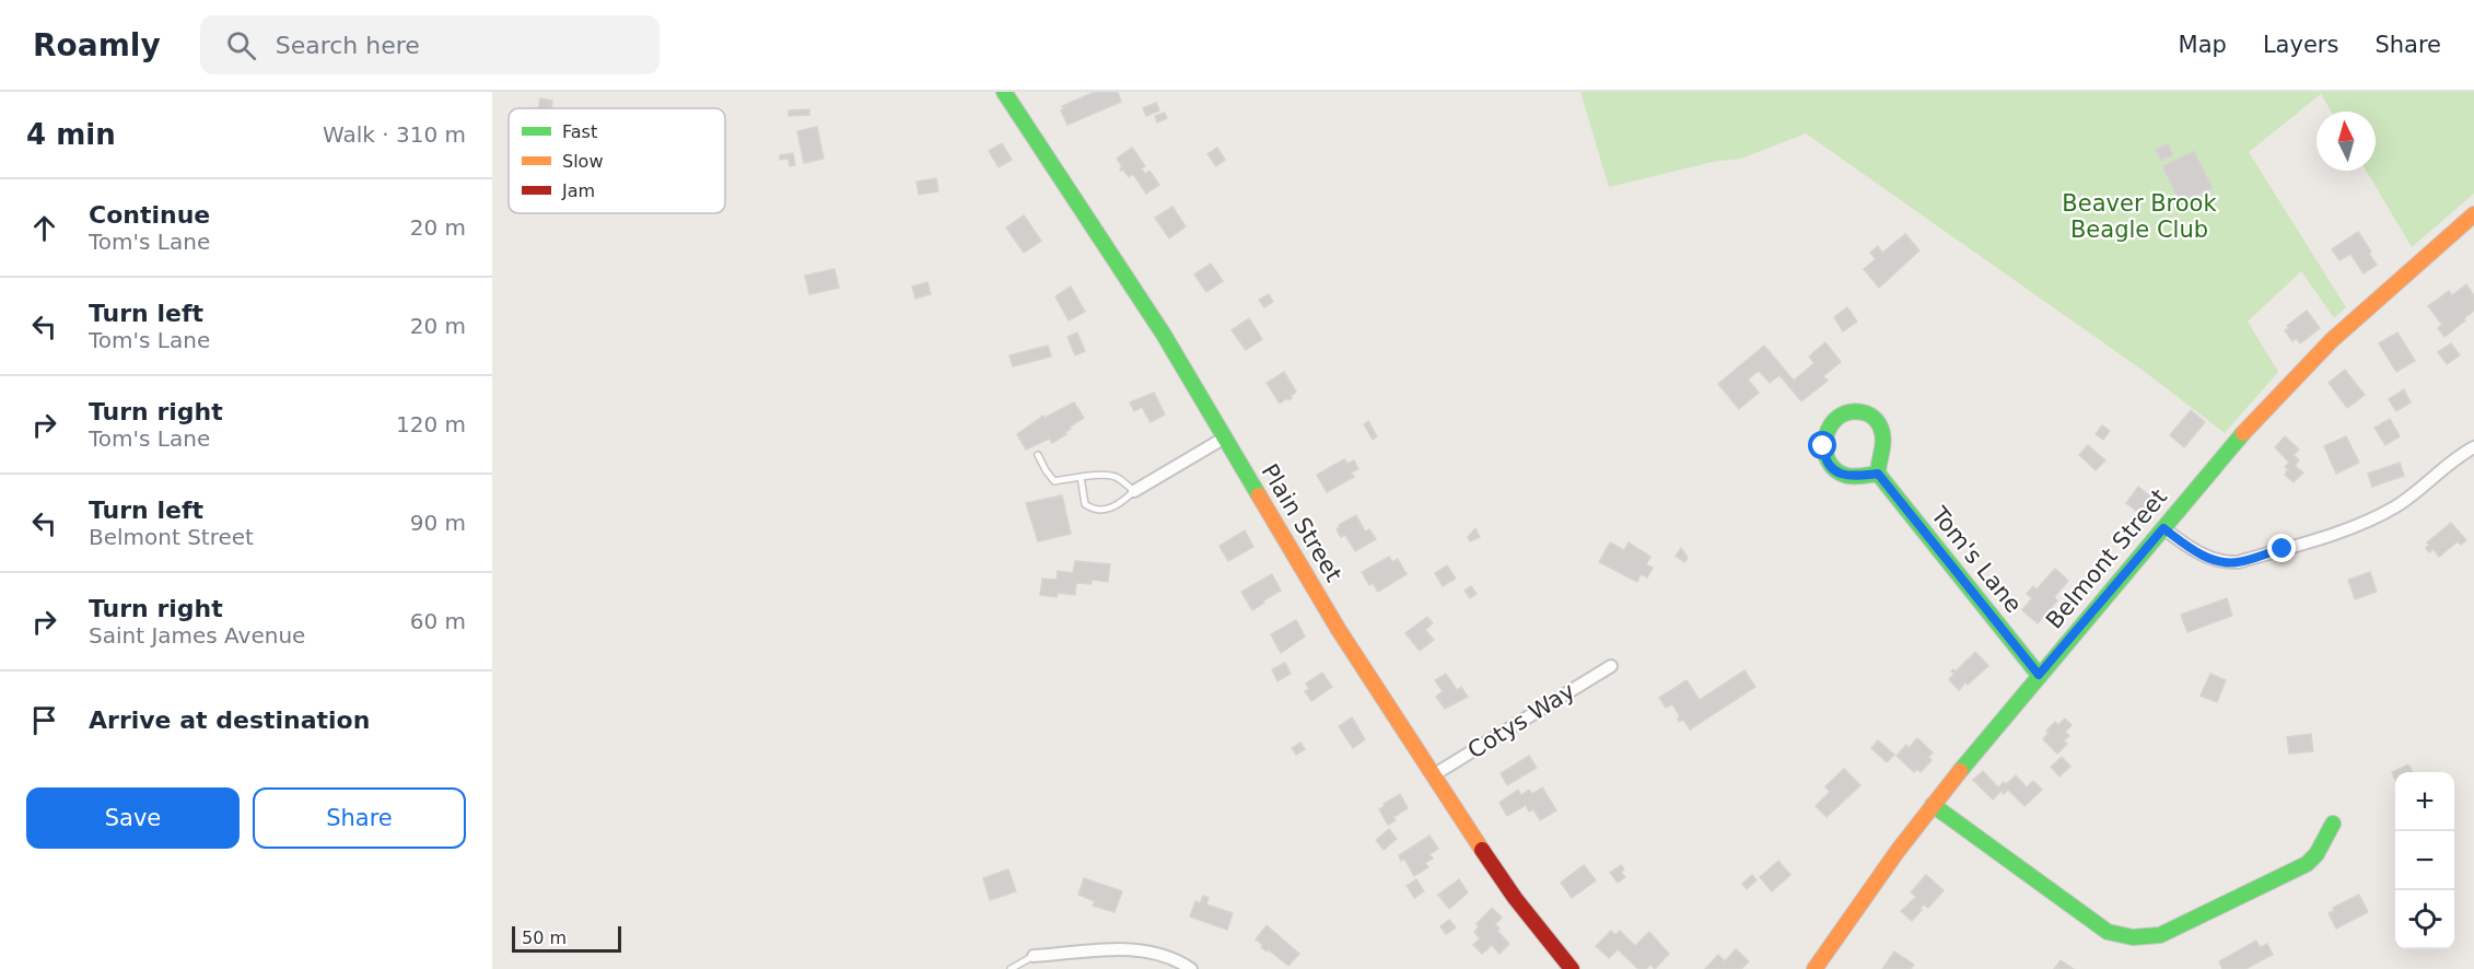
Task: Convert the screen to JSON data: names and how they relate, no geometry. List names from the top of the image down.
{
  "streets": {
    "main road": ["Plain Street", "Belmont Street", "Tom's Lane"],
    "street": ["Cotys Way"]
  },
  "crossings": [
    ["Plain Street", "Cotys Way"],
    ["Belmont Street", "Tom's Lane"]
  ],
  "parks": ["Beaver Brook Beagle Club"],
  "legend": ["Fast", "Slow", "Jam"],
  "scale_bar": "50 m",
  "north": "top",
  "page": {
    "header": "Roamly",
    "search": "Search here",
    "nav": ["Map", "Layers", "Share"],
    "heading": ["4 min", "Walk · 310 m"],
    "list": [
      ["Continue", "Tom's Lane", "20 m"],
      ["Turn left", "Tom's Lane", "20 m"],
      ["Turn right", "Tom's Lane", "120 m"],
      ["Turn left", "Belmont Street", "90 m"],
      ["Turn right", "Saint James Avenue", "60 m"],
      "Arrive at destination"
    ],
    "buttons": ["Save", "Share"],
    "map_buttons": ["+", "−"],
    "scale": "50 m"
  }
}
